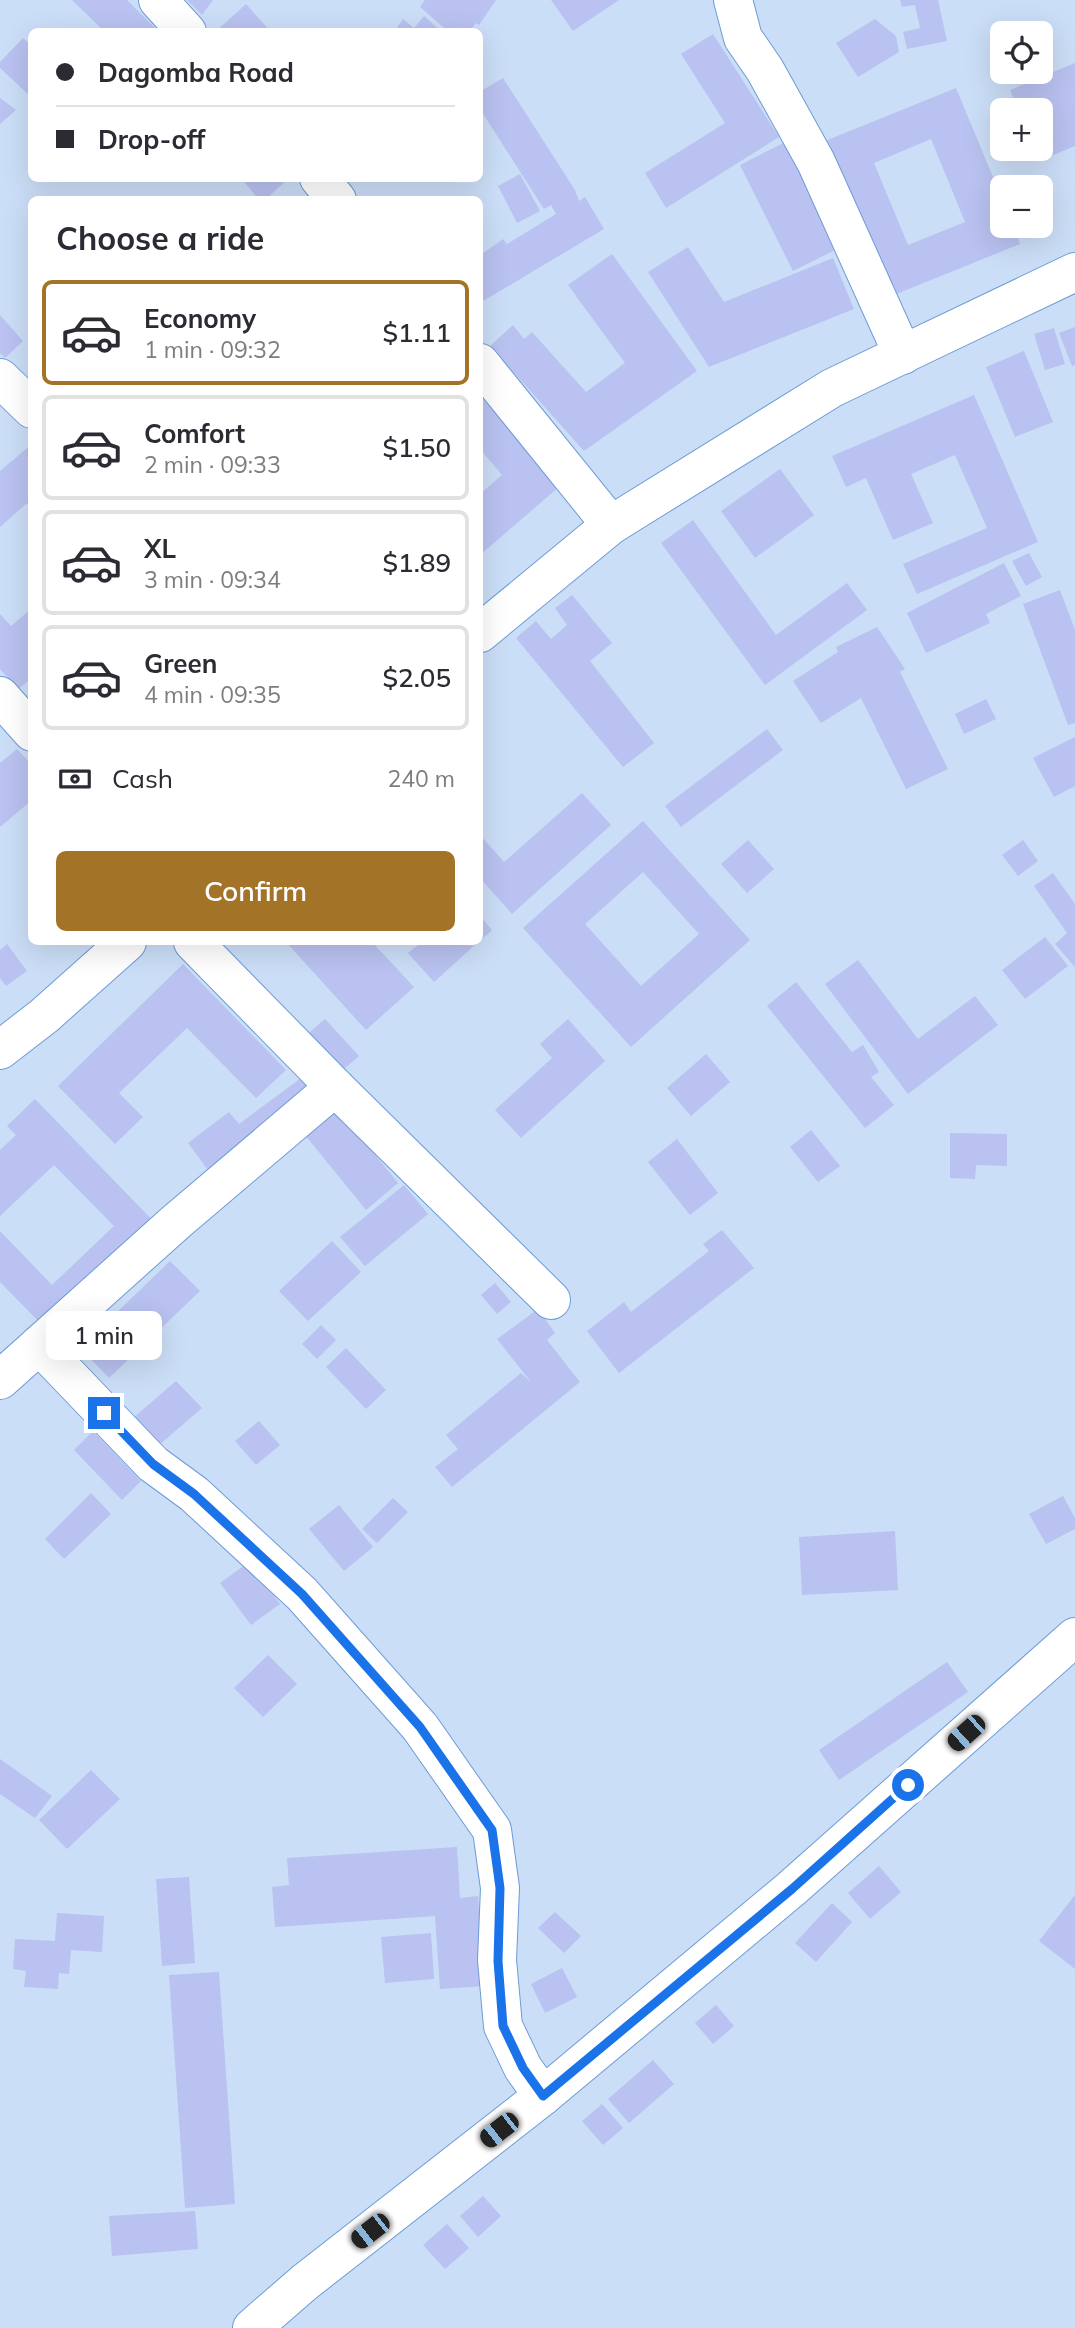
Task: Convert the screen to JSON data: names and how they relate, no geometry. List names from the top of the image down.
{
  "page": {
    "map_buttons": ["+", "−"],
    "banner": ["Dagomba Road", "Drop-off"],
    "heading": "Choose a ride",
    "list": [
      {
        "name": "Economy",
        "note": "1 min · 09:32",
        "value": "$1.11"
      },
      {
        "name": "Comfort",
        "note": "2 min · 09:33",
        "value": "$1.50"
      },
      {
        "name": "XL",
        "note": "3 min · 09:34",
        "value": "$1.89"
      },
      {
        "name": "Green",
        "note": "4 min · 09:35",
        "value": "$2.05"
      }
    ],
    "pay": ["Cash", "240 m"],
    "buttons": "Confirm",
    "bubble": "1 min"
  }
}
